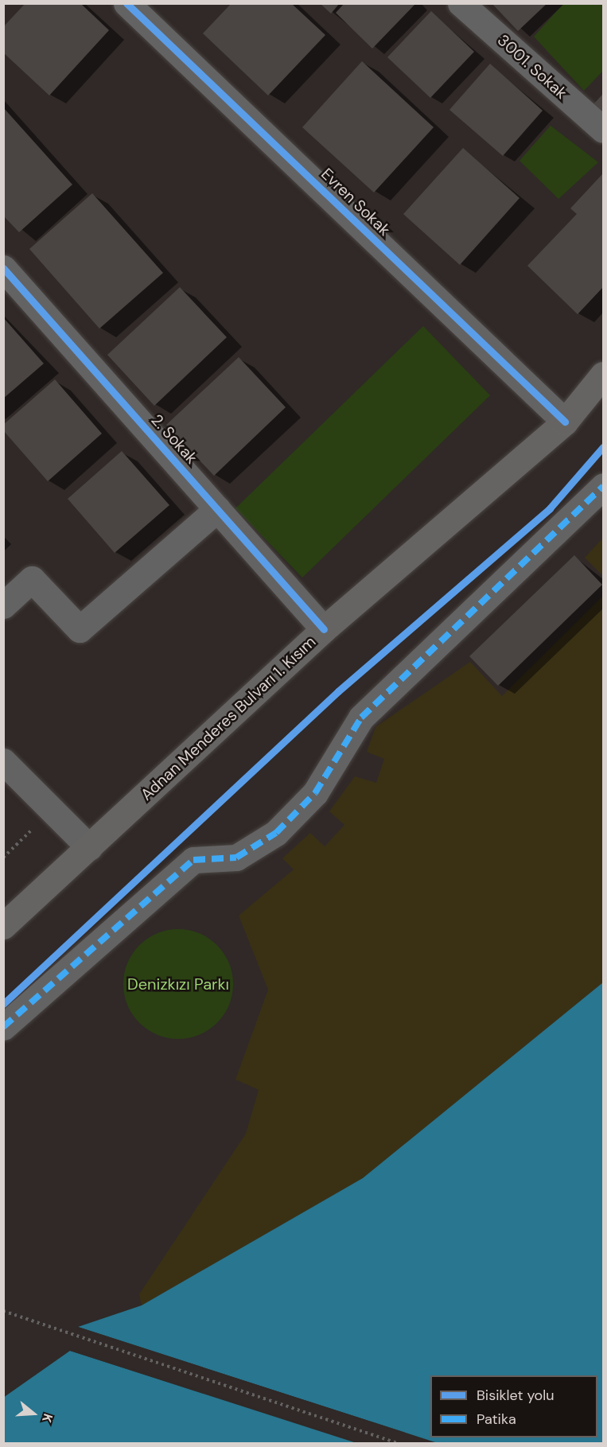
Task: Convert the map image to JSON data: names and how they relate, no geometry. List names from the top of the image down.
{
  "streets": {
    "main road": ["Adnan Menderes Bulvarı 1. Kısım"],
    "street": ["3001. Sokak", "Evren Sokak", "2. Sokak"]
  },
  "crossings": [
    ["Evren Sokak", "Adnan Menderes Bulvarı 1. Kısım"],
    ["2. Sokak", "Adnan Menderes Bulvarı 1. Kısım"]
  ],
  "parks": ["Denizkızı Parkı"],
  "legend": ["Bisiklet yolu", "Patika"],
  "north": "right"
}
